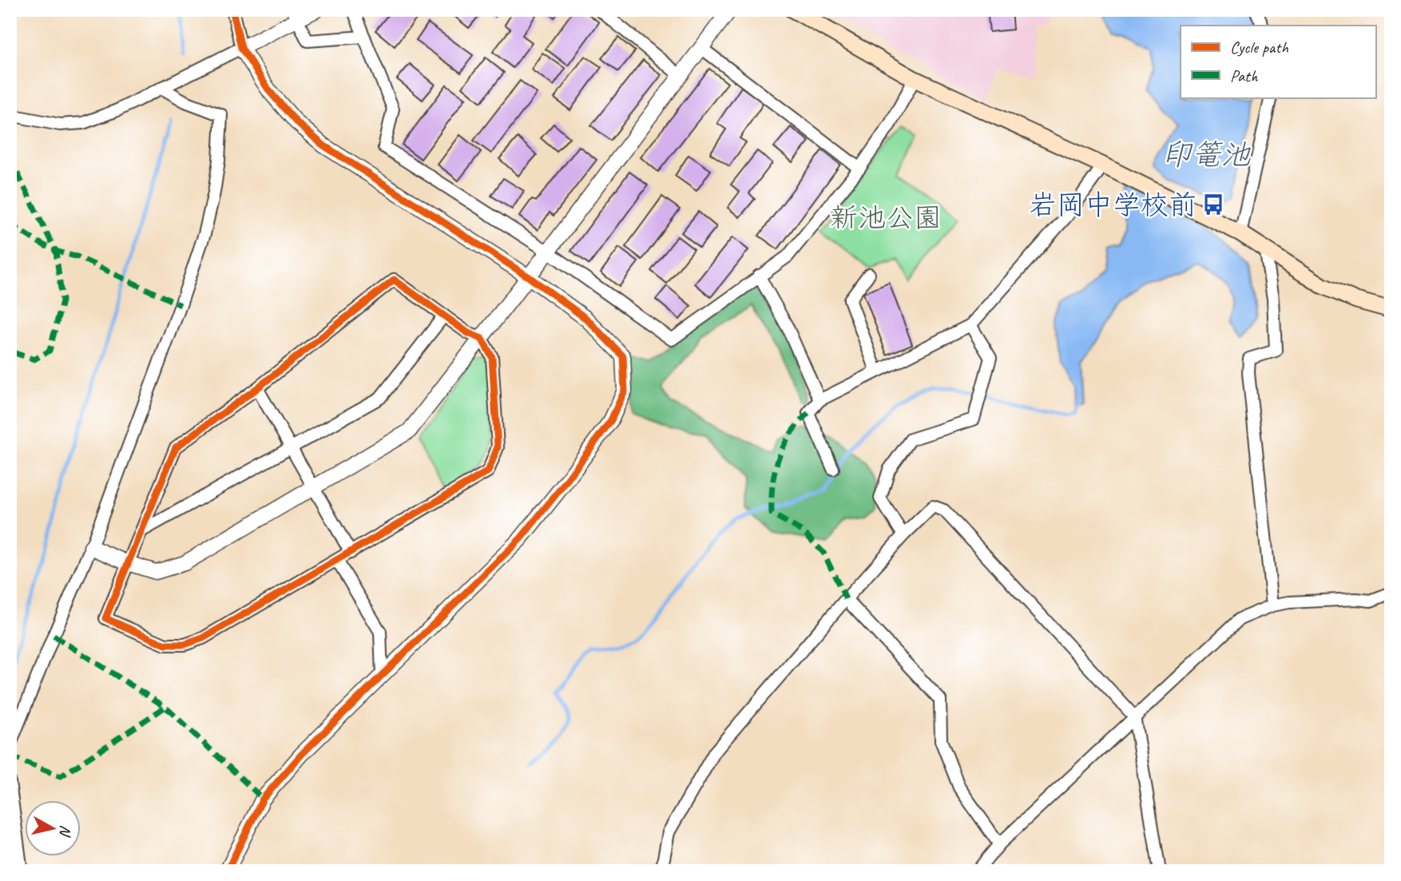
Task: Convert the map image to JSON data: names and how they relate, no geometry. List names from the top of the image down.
{
  "water": ["印篭池"],
  "parks": ["新池公園"],
  "places": {
    "bus stop": ["岩岡中学校前"]
  },
  "legend": ["Cycle path", "Path"],
  "north": "right"
}
